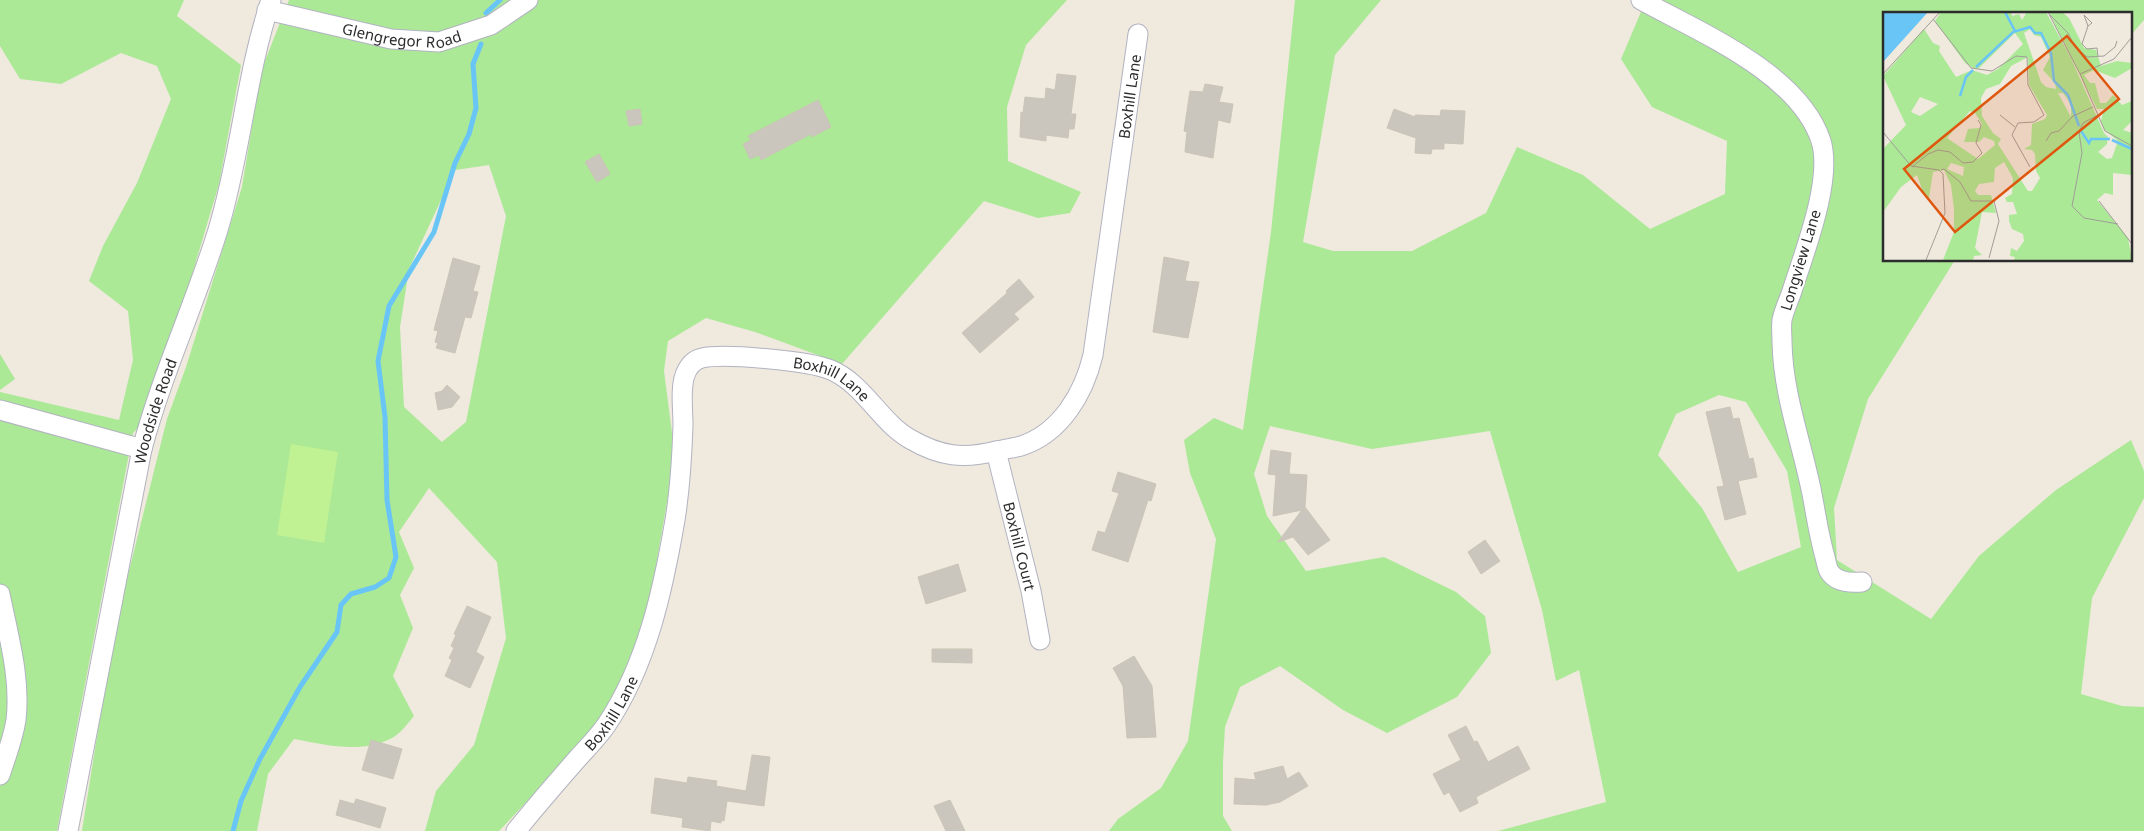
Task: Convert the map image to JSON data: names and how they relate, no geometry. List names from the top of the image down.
{
  "streets": {
    "street": [
      "Glengregor Road",
      "Boxhill Lane",
      "Longview Lane",
      "Woodside Road",
      "Boxhill Court"
    ]
  },
  "crossings": [
    ["Glengregor Road", "Woodside Road"],
    ["Boxhill Lane", "Boxhill Court"]
  ]
}
